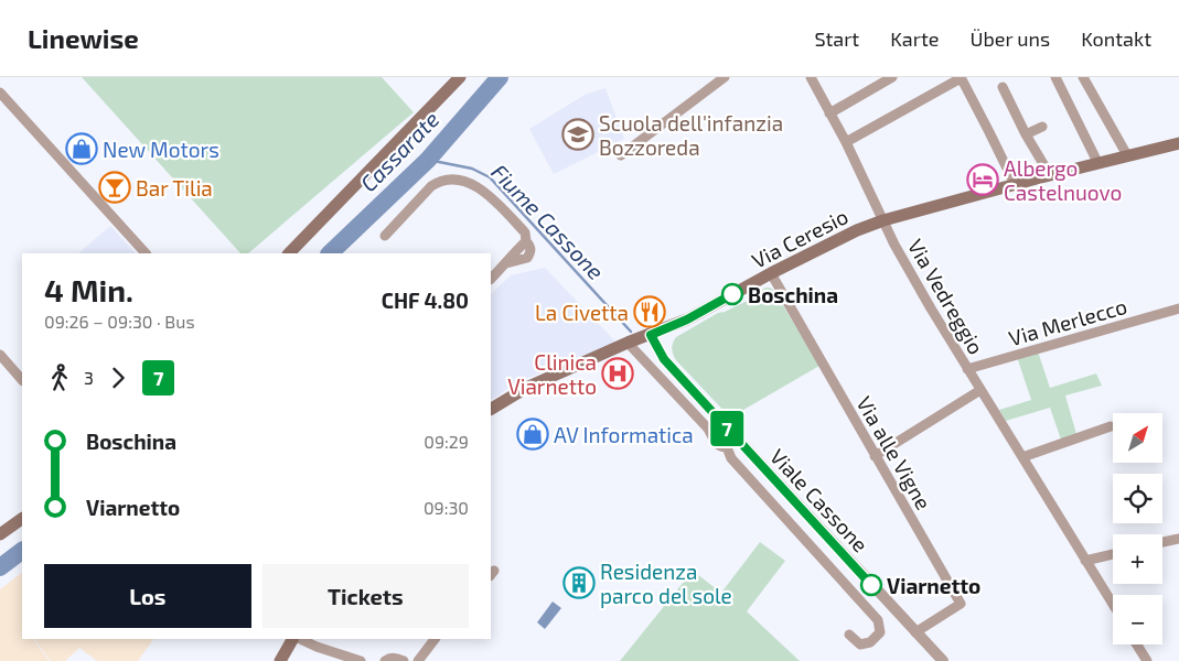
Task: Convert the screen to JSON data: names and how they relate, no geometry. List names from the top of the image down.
{
  "streets": {
    "main road": ["Via Ceresio"],
    "street": [
      "Via Vedreggio",
      "Via Merlecco",
      "Via alle Vigne",
      "Viale Cassone"
    ]
  },
  "crossings": [
    ["Via Ceresio", "Via Vedreggio"],
    ["Via Ceresio", "Via alle Vigne"],
    ["Via Ceresio", "Viale Cassone"],
    ["Via Vedreggio", "Via Merlecco"],
    ["Via alle Vigne", "Viale Cassone"]
  ],
  "water": ["Cassarate", "Fiume Cassone"],
  "places": {
    "school or university": ["Scuola dell'infanzia Bozzoreda"],
    "shop": ["New Motors", "AV Informatica"],
    "hotel": ["Albergo Castelnuovo"],
    "bar": ["Bar Tilia"],
    "other": ["Boschina", "Viarnetto"],
    "restaurant": ["La Civetta"],
    "hospital": ["Clinica Viarnetto"],
    "building": ["Residenza parco del sole"]
  },
  "lines": ["bus line 7"],
  "north": "top right",
  "page": {
    "header": "Linewise",
    "nav": [
      "Start",
      "Karte",
      "Über uns",
      "Kontakt"
    ],
    "on_map": "7",
    "heading": ["4 Min.", "09:26 – 09:30 · Bus", "CHF 4.80"],
    "legs": ["3", "7"],
    "list": [
      {
        "name": "Boschina",
        "value": "09:29"
      },
      {
        "name": "Viarnetto",
        "value": "09:30"
      }
    ],
    "map_buttons": ["+", "−"],
    "buttons": ["Los", "Tickets"]
  }
}
